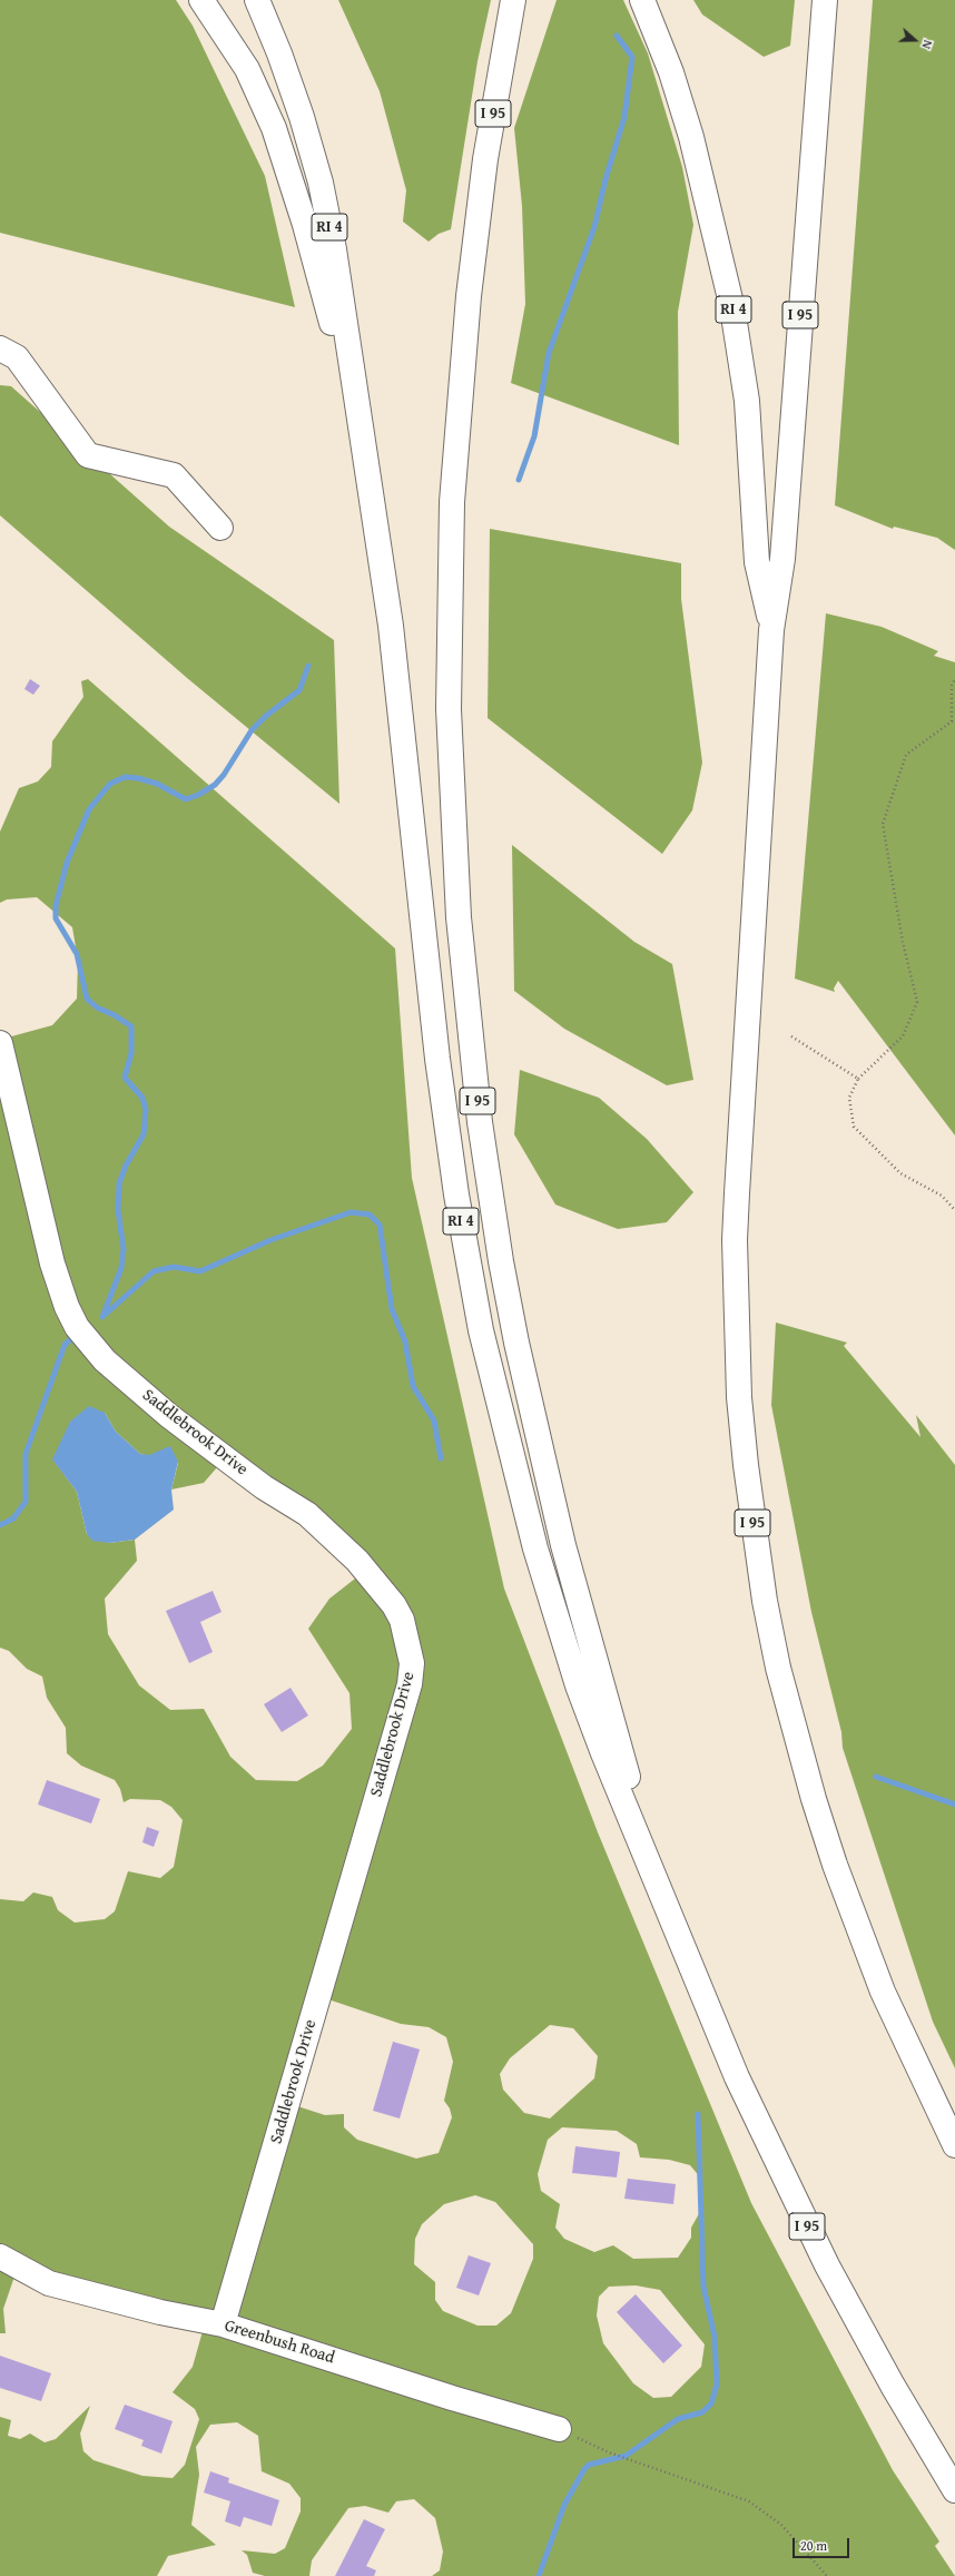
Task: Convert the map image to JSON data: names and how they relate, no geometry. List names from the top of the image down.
{
  "streets": {
    "main road": [
      "I 95",
      "RI 4",
      "Saddlebrook Drive",
      "Greenbush Road"
    ]
  },
  "crossings": [
    ["I 95", "RI 4"],
    ["Saddlebrook Drive", "Greenbush Road"]
  ],
  "scale_bar": "20 m",
  "north": "right"
}
